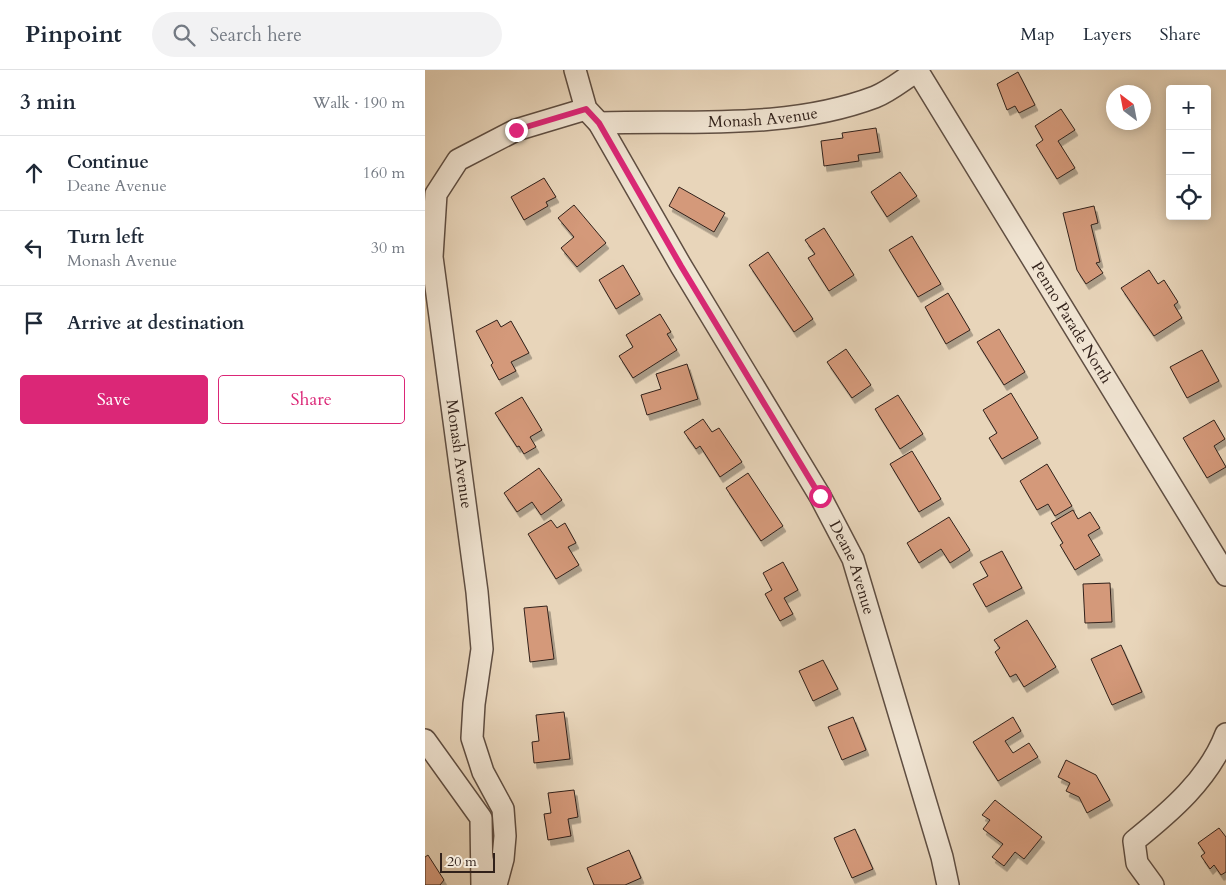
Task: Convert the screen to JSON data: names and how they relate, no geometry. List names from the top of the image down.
{
  "streets": {
    "street": ["Monash Avenue", "Penno Parade North", "Deane Avenue"]
  },
  "crossings": [
    ["Monash Avenue", "Penno Parade North"],
    ["Monash Avenue", "Deane Avenue"]
  ],
  "scale_bar": "20 m",
  "north": "top left",
  "page": {
    "header": "Pinpoint",
    "search": "Search here",
    "nav": ["Map", "Layers", "Share"],
    "heading": ["3 min", "Walk · 190 m"],
    "map_buttons": ["+", "−"],
    "list": [
      ["Continue", "Deane Avenue", "160 m"],
      ["Turn left", "Monash Avenue", "30 m"],
      "Arrive at destination"
    ],
    "buttons": ["Save", "Share"],
    "scale": "20 m"
  }
}
